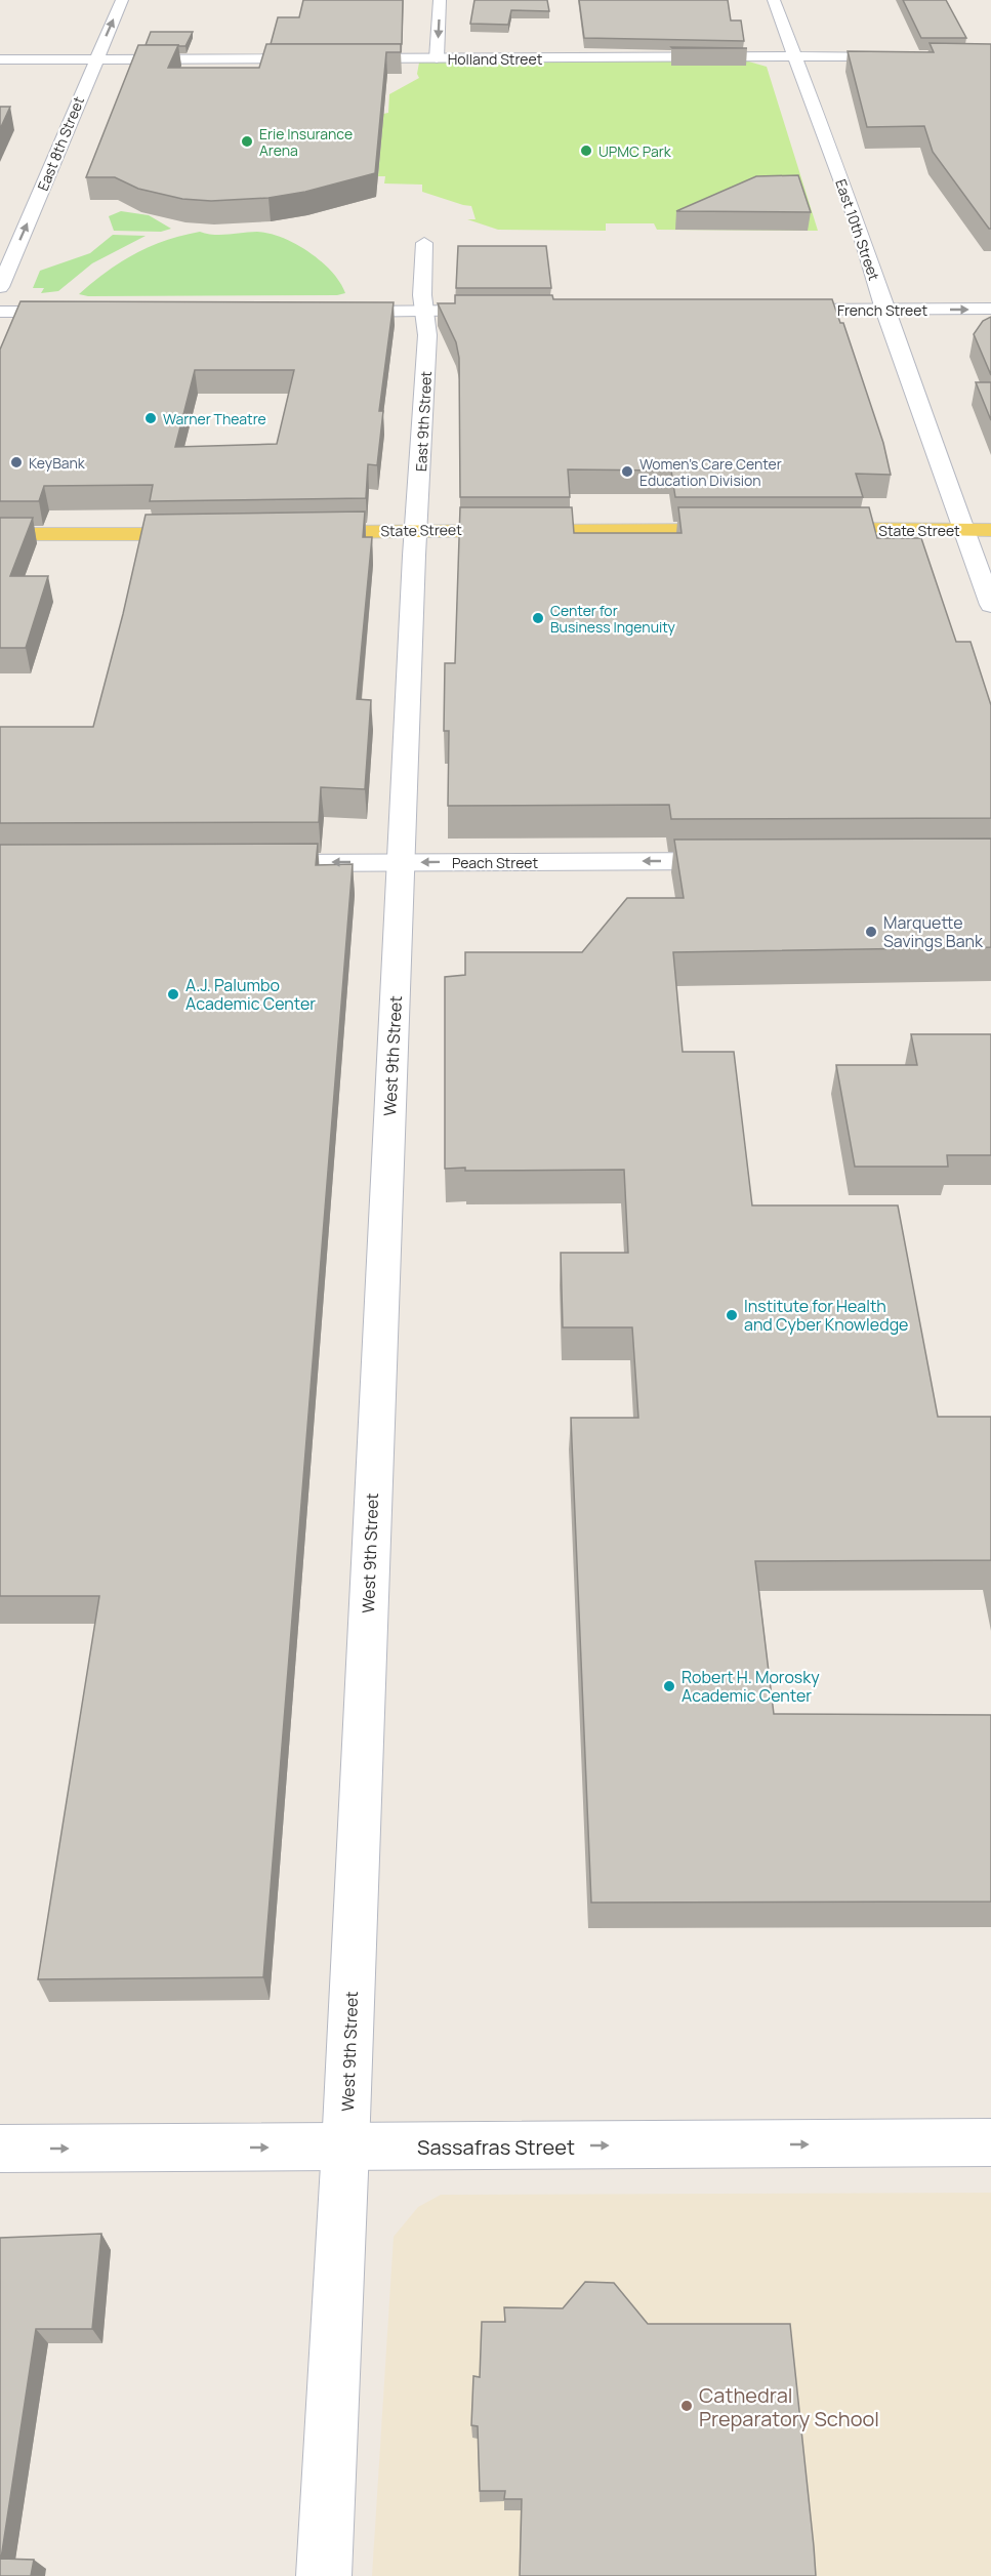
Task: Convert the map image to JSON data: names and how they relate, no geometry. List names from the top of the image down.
{
  "streets": {
    "main road": ["State Street"],
    "street": [
      "Holland Street",
      "East 8th Street",
      "East 10th Street",
      "French Street",
      "East 9th Street",
      "Peach Street",
      "West 9th Street",
      "Sassafras Street"
    ]
  },
  "crossings": [
    ["Holland Street", "East 8th Street"],
    ["Holland Street", "East 10th Street"],
    ["East 10th Street", "French Street"],
    ["East 10th Street", "State Street"],
    ["East 9th Street", "State Street"],
    ["East 9th Street", "West 9th Street"],
    ["State Street", "West 9th Street"],
    ["Peach Street", "West 9th Street"],
    ["West 9th Street", "Sassafras Street"]
  ],
  "one_way": [
    "East 8th Street",
    "French Street",
    "Peach Street",
    "Sassafras Street"
  ],
  "places": [
    "Erie Insurance Arena",
    "UPMC Park",
    "Warner Theatre",
    "KeyBank",
    "Women's Care Center Education Division",
    "Center for Business Ingenuity",
    "Marquette Savings Bank",
    "A.J. Palumbo Academic Center",
    "Institute for Health and Cyber Knowledge",
    "Robert H. Morosky Academic Center",
    "Cathedral Preparatory School"
  ]
}
